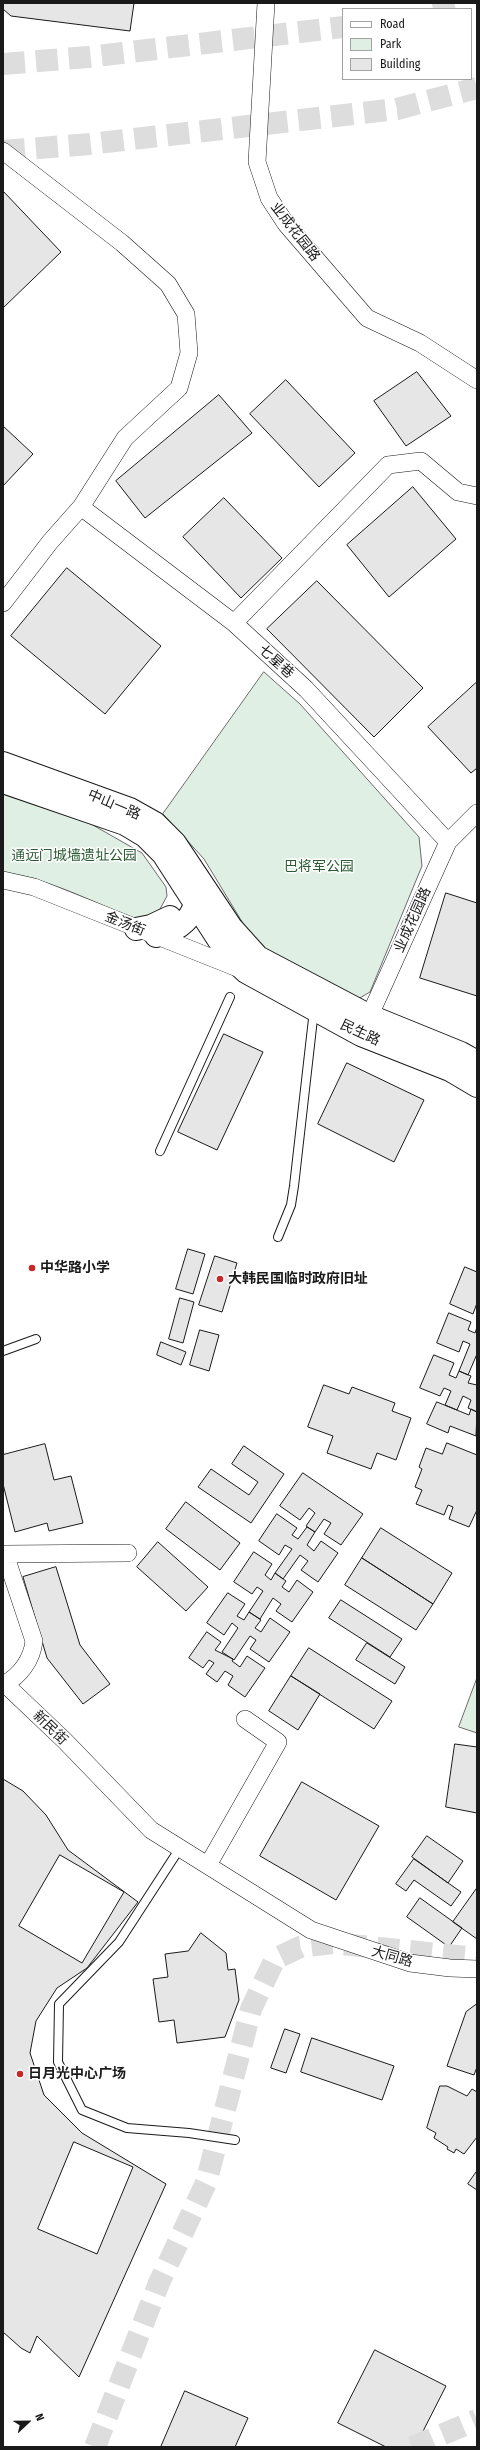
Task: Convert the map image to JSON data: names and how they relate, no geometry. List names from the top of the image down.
{
  "streets": {
    "main road": ["中山一路", "民生路"],
    "street": [
      "业成花园路",
      "七星巷",
      "金汤街",
      "新民街",
      "大同路"
    ]
  },
  "crossings": [
    ["业成花园路", "七星巷"],
    ["业成花园路", "民生路"],
    ["中山一路", "金汤街"],
    ["中山一路", "民生路"],
    ["金汤街", "民生路"],
    ["新民街", "大同路"]
  ],
  "parks": ["通远门城墙遗址公园", "巴将军公园"],
  "places": ["中华路小学", "大韩民国临时政府旧址", "日月光中心广场"],
  "legend": ["Road", "Park", "Building"],
  "north": "right"
}
